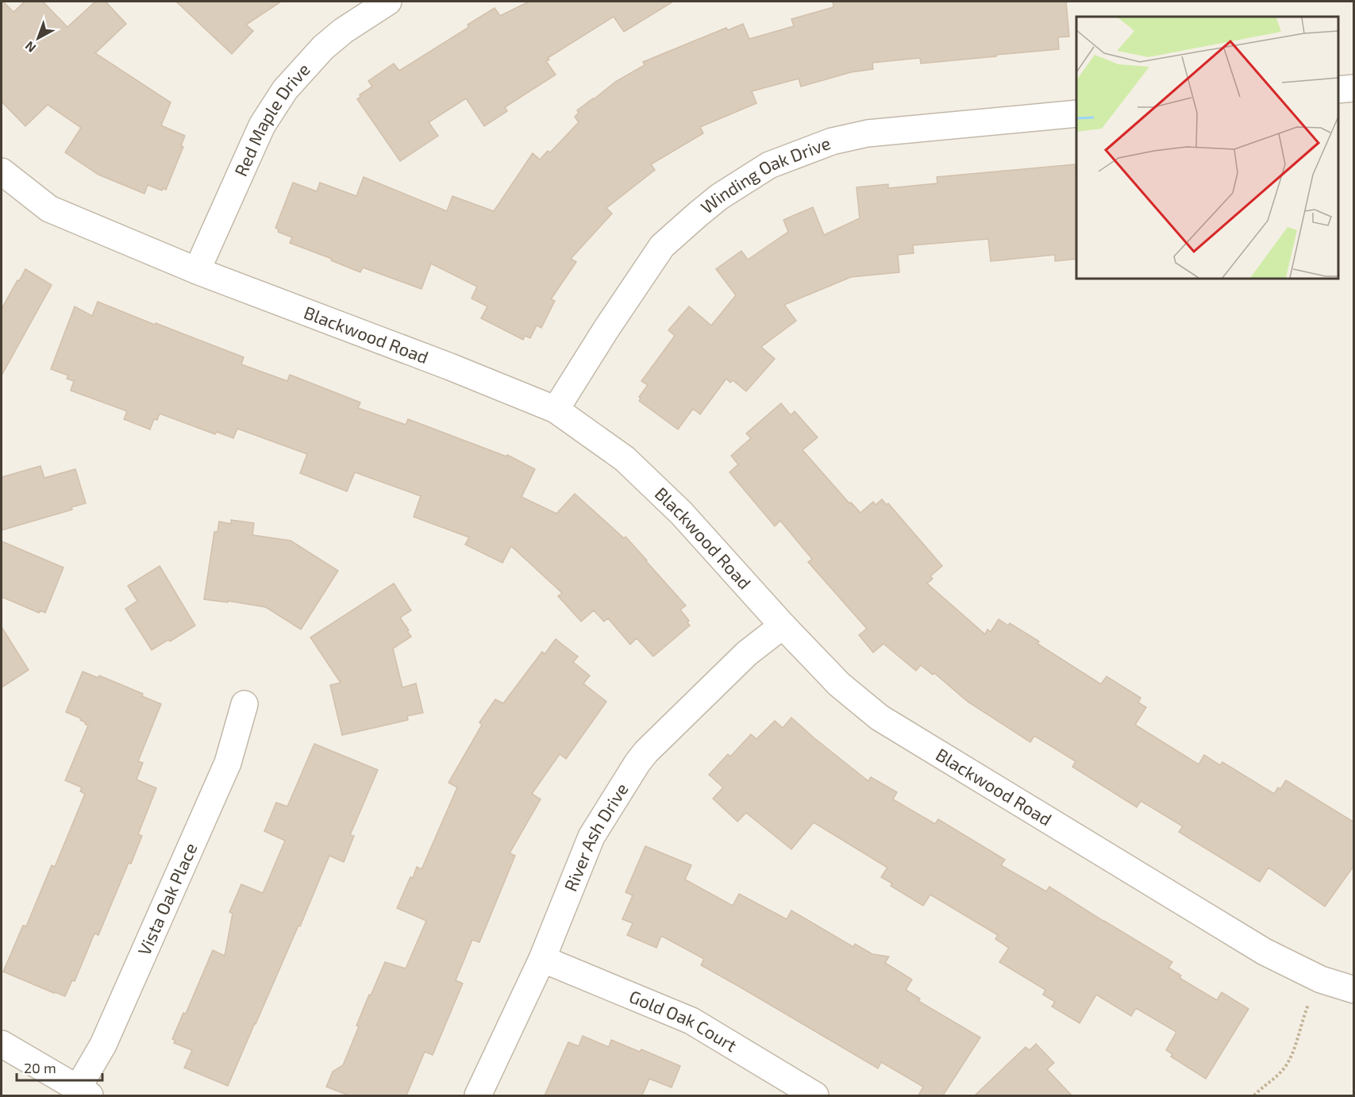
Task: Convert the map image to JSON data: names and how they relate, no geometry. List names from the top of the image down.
{
  "streets": {
    "street": [
      "Red Maple Drive",
      "Winding Oak Drive",
      "Blackwood Road",
      "River Ash Drive",
      "Vista Oak Place",
      "Gold Oak Court"
    ]
  },
  "crossings": [
    ["Red Maple Drive", "Blackwood Road"],
    ["Winding Oak Drive", "Blackwood Road"],
    ["Blackwood Road", "River Ash Drive"],
    ["River Ash Drive", "Gold Oak Court"]
  ],
  "scale_bar": "20 m",
  "north": "bottom left"
}
